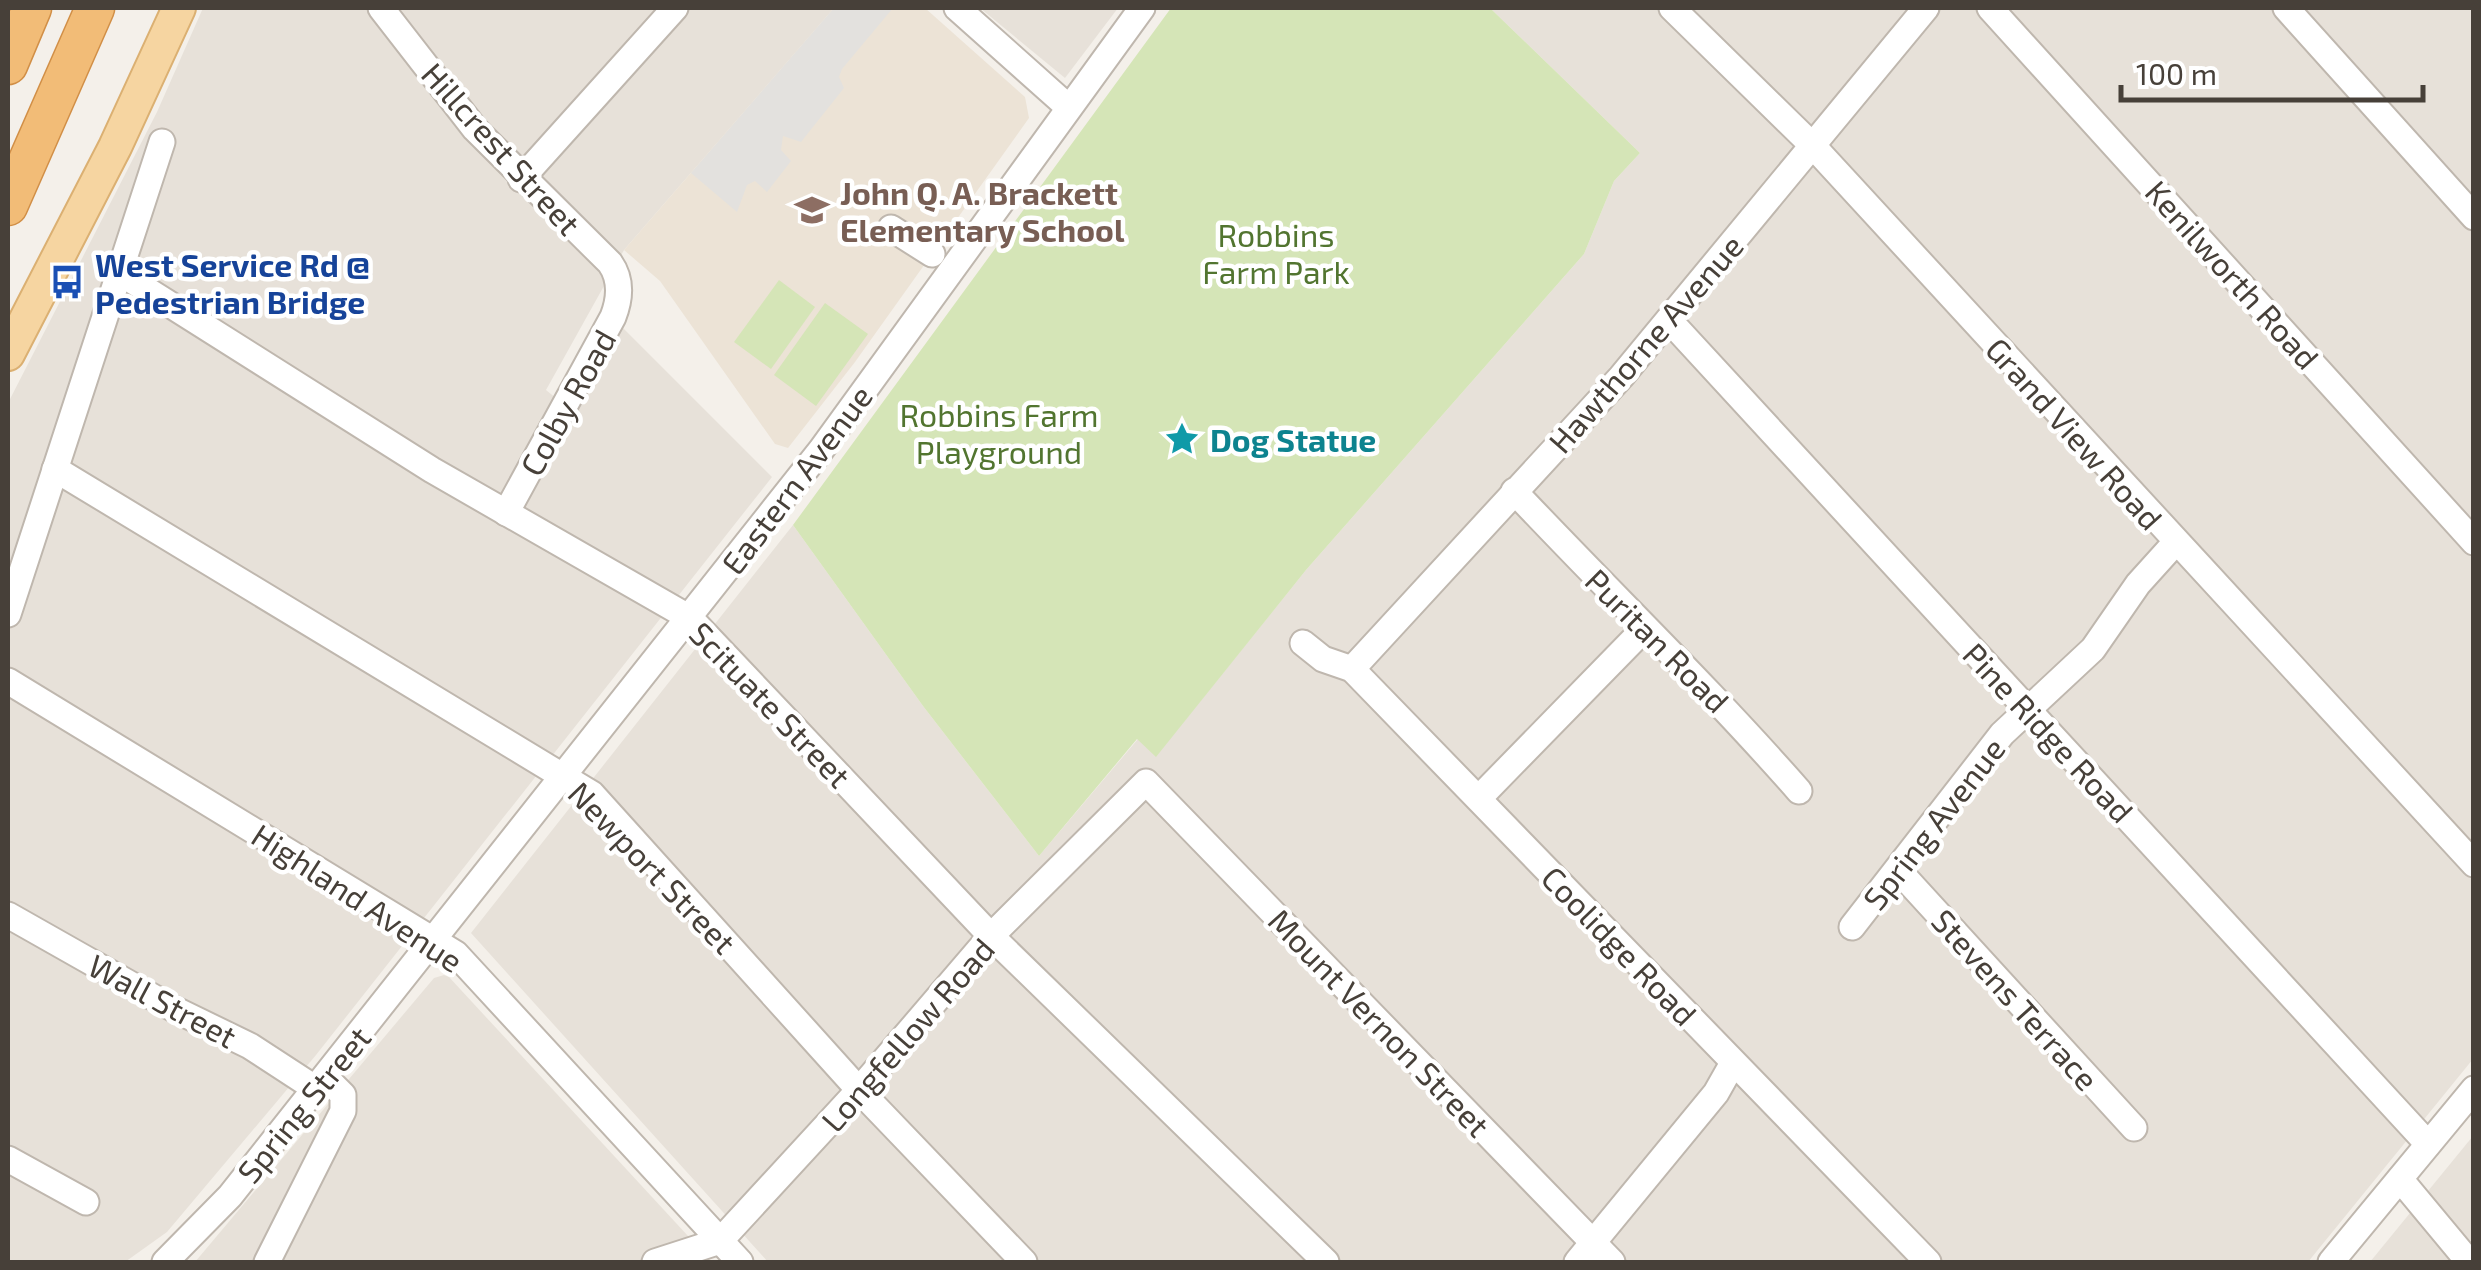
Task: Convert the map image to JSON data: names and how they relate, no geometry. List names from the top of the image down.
{
  "streets": {
    "street": [
      "Hillcrest Street",
      "Kenilworth Road",
      "Hawthorne Avenue",
      "Colby Road",
      "Grand View Road",
      "Eastern Avenue",
      "Puritan Road",
      "Scituate Street",
      "Pine Ridge Road",
      "Spring Avenue",
      "Newport Street",
      "Highland Avenue",
      "Coolidge Road",
      "Stevens Terrace",
      "Wall Street",
      "Mount Vernon Street",
      "Longfellow Road",
      "Spring Street"
    ]
  },
  "crossings": [
    ["Hillcrest Street", "Colby Road"],
    ["Hawthorne Avenue", "Grand View Road"],
    ["Hawthorne Avenue", "Puritan Road"],
    ["Hawthorne Avenue", "Pine Ridge Road"],
    ["Hawthorne Avenue", "Coolidge Road"],
    ["Colby Road", "Scituate Street"],
    ["Grand View Road", "Spring Avenue"],
    ["Eastern Avenue", "Scituate Street"],
    ["Eastern Avenue", "Newport Street"],
    ["Eastern Avenue", "Highland Avenue"],
    ["Eastern Avenue", "Spring Street"],
    ["Scituate Street", "Longfellow Road"],
    ["Pine Ridge Road", "Spring Avenue"],
    ["Spring Avenue", "Stevens Terrace"],
    ["Newport Street", "Longfellow Road"],
    ["Highland Avenue", "Longfellow Road"],
    ["Highland Avenue", "Spring Street"],
    ["Wall Street", "Spring Street"],
    ["Mount Vernon Street", "Longfellow Road"]
  ],
  "parks": ["Robbins Farm Park", "Robbins Farm Playground"],
  "places": {
    "school or university": ["John Q. A. Brackett Elementary School"],
    "bus stop": ["West Service Rd @ Pedestrian Bridge"],
    "place": ["Dog Statue"]
  },
  "scale_bar": "100 m"
}
